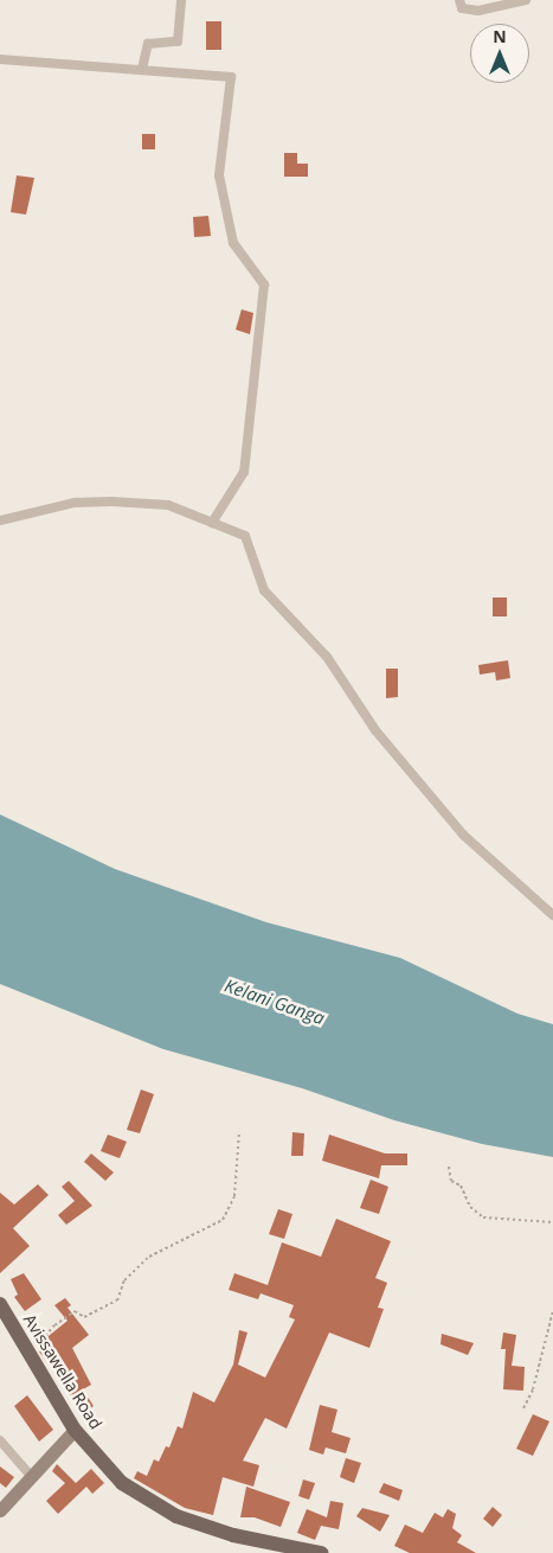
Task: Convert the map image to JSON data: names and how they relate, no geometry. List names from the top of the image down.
{
  "streets": {
    "main road": ["Avissawella Road"]
  },
  "water": ["Kelani Ganga"],
  "north": "top"
}
